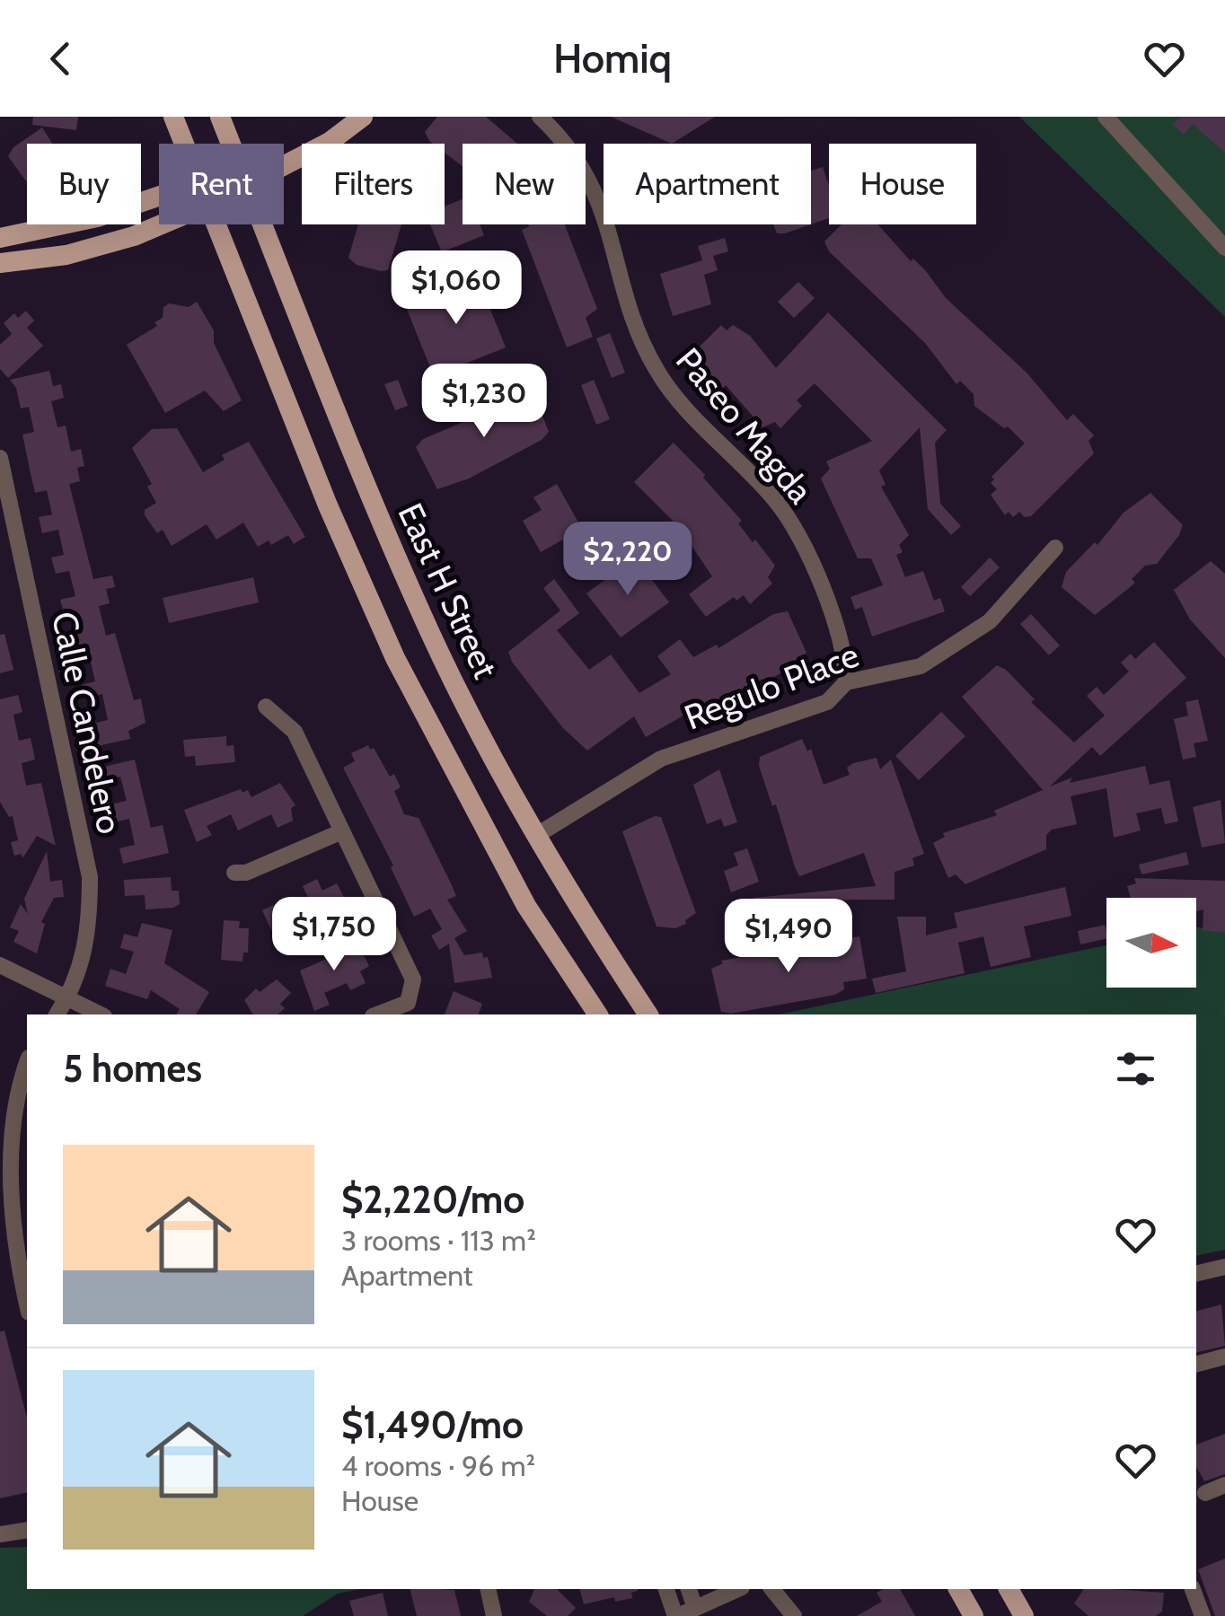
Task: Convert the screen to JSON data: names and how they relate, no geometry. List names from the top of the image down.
{
  "streets": {
    "main road": ["East H Street"],
    "street": ["Paseo Magda", "Regulo Place", "Calle Candelero"]
  },
  "crossings": [
    ["Paseo Magda", "Regulo Place"],
    ["East H Street", "Regulo Place"]
  ],
  "north": "right",
  "page": {
    "header": "Homiq",
    "chip": [
      "Buy",
      "Rent",
      "Filters",
      "New",
      "Apartment",
      "House"
    ],
    "price": [
      "$1,060",
      "$1,230",
      "$2,220",
      "$1,750",
      "$1,490"
    ],
    "heading": "5 homes",
    "list": [
      {
        "name": "$2,220/mo",
        "note": "3 rooms · 113 m² · Apartment"
      },
      {
        "name": "$1,490/mo",
        "note": "4 rooms · 96 m² · House"
      }
    ]
  }
}
